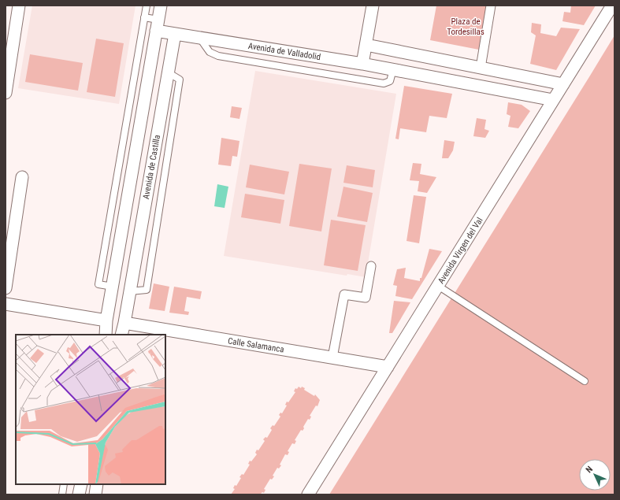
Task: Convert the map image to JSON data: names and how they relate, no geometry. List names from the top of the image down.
{
  "streets": {
    "street": [
      "Avenida de Valladolid",
      "Avenida de Castilla",
      "Avenida Virgen del Val",
      "Calle Salamanca"
    ]
  },
  "crossings": [
    ["Avenida de Valladolid", "Avenida de Castilla"],
    ["Avenida de Valladolid", "Avenida Virgen del Val"],
    ["Avenida de Castilla", "Calle Salamanca"],
    ["Avenida Virgen del Val", "Calle Salamanca"]
  ],
  "parks": ["Plaza de Tordesillas"],
  "north": "top left"
}
